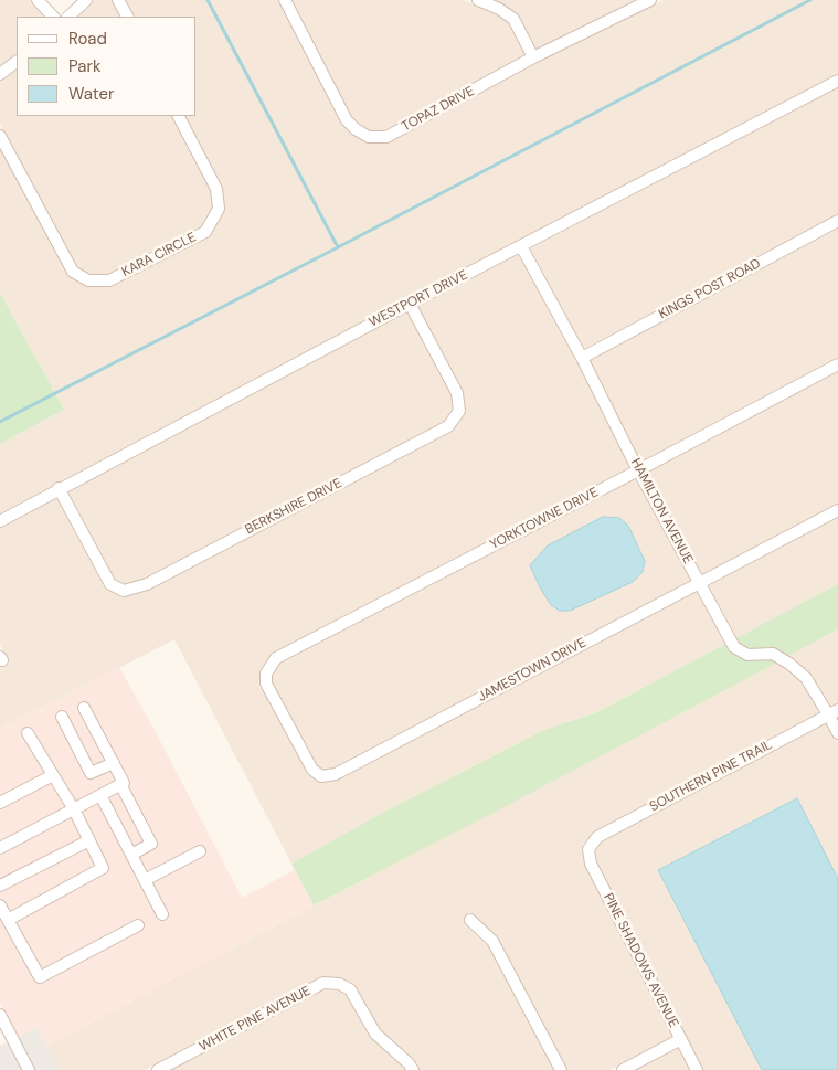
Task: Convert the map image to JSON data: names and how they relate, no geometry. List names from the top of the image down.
{
  "streets": {
    "street": [
      "TOPAZ DRIVE",
      "KARA CIRCLE",
      "KINGS POST ROAD",
      "WESTPORT DRIVE",
      "BERKSHIRE DRIVE",
      "HAMILTON AVENUE",
      "YORKTOWNE DRIVE",
      "JAMESTOWN DRIVE",
      "SOUTHERN PINE TRAIL",
      "PINE SHADOWS AVENUE",
      "WHITE PINE AVENUE"
    ]
  },
  "crossings": [
    ["KINGS POST ROAD", "HAMILTON AVENUE"],
    ["WESTPORT DRIVE", "BERKSHIRE DRIVE"],
    ["WESTPORT DRIVE", "HAMILTON AVENUE"],
    ["HAMILTON AVENUE", "YORKTOWNE DRIVE"],
    ["HAMILTON AVENUE", "JAMESTOWN DRIVE"],
    ["HAMILTON AVENUE", "SOUTHERN PINE TRAIL"],
    ["YORKTOWNE DRIVE", "JAMESTOWN DRIVE"],
    ["SOUTHERN PINE TRAIL", "PINE SHADOWS AVENUE"]
  ],
  "legend": ["Road", "Park", "Water"]
}
